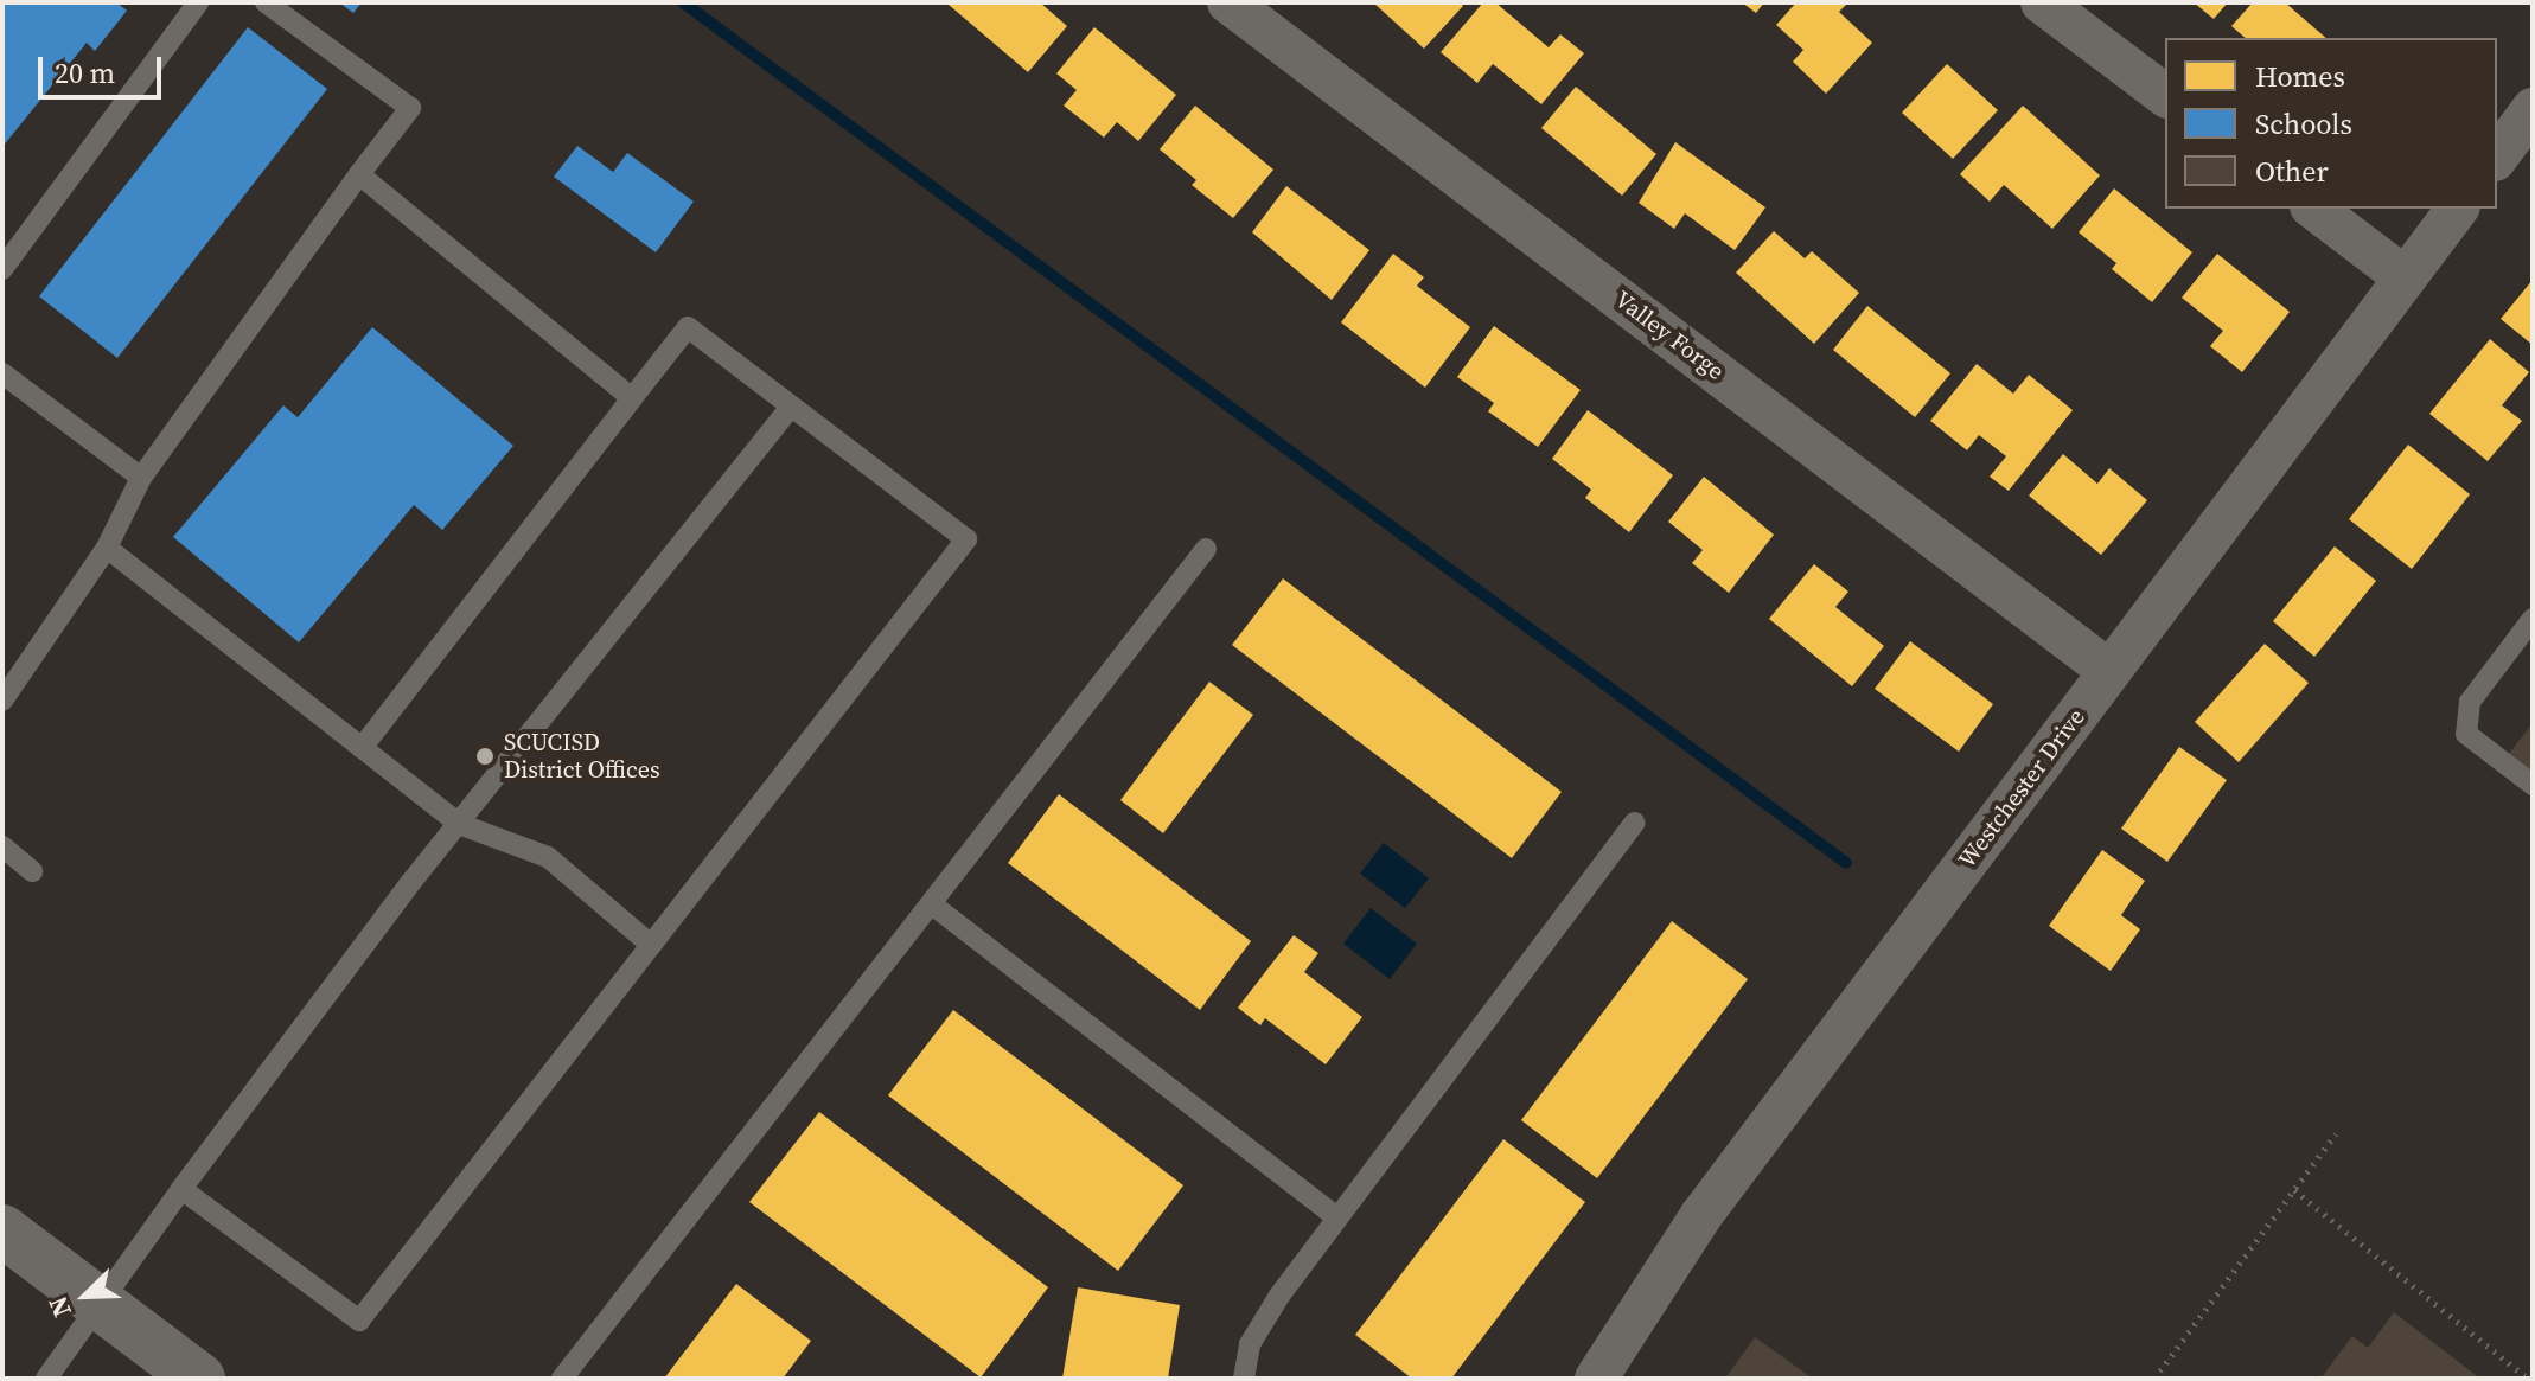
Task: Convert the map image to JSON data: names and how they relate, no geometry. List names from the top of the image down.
{
  "streets": {
    "street": ["Valley Forge", "Westchester Drive"]
  },
  "crossings": [
    ["Valley Forge", "Westchester Drive"]
  ],
  "places": ["SCUCISD District Offices"],
  "legend": ["Homes", "Schools", "Other"],
  "scale_bar": "20 m",
  "north": "bottom left"
}
